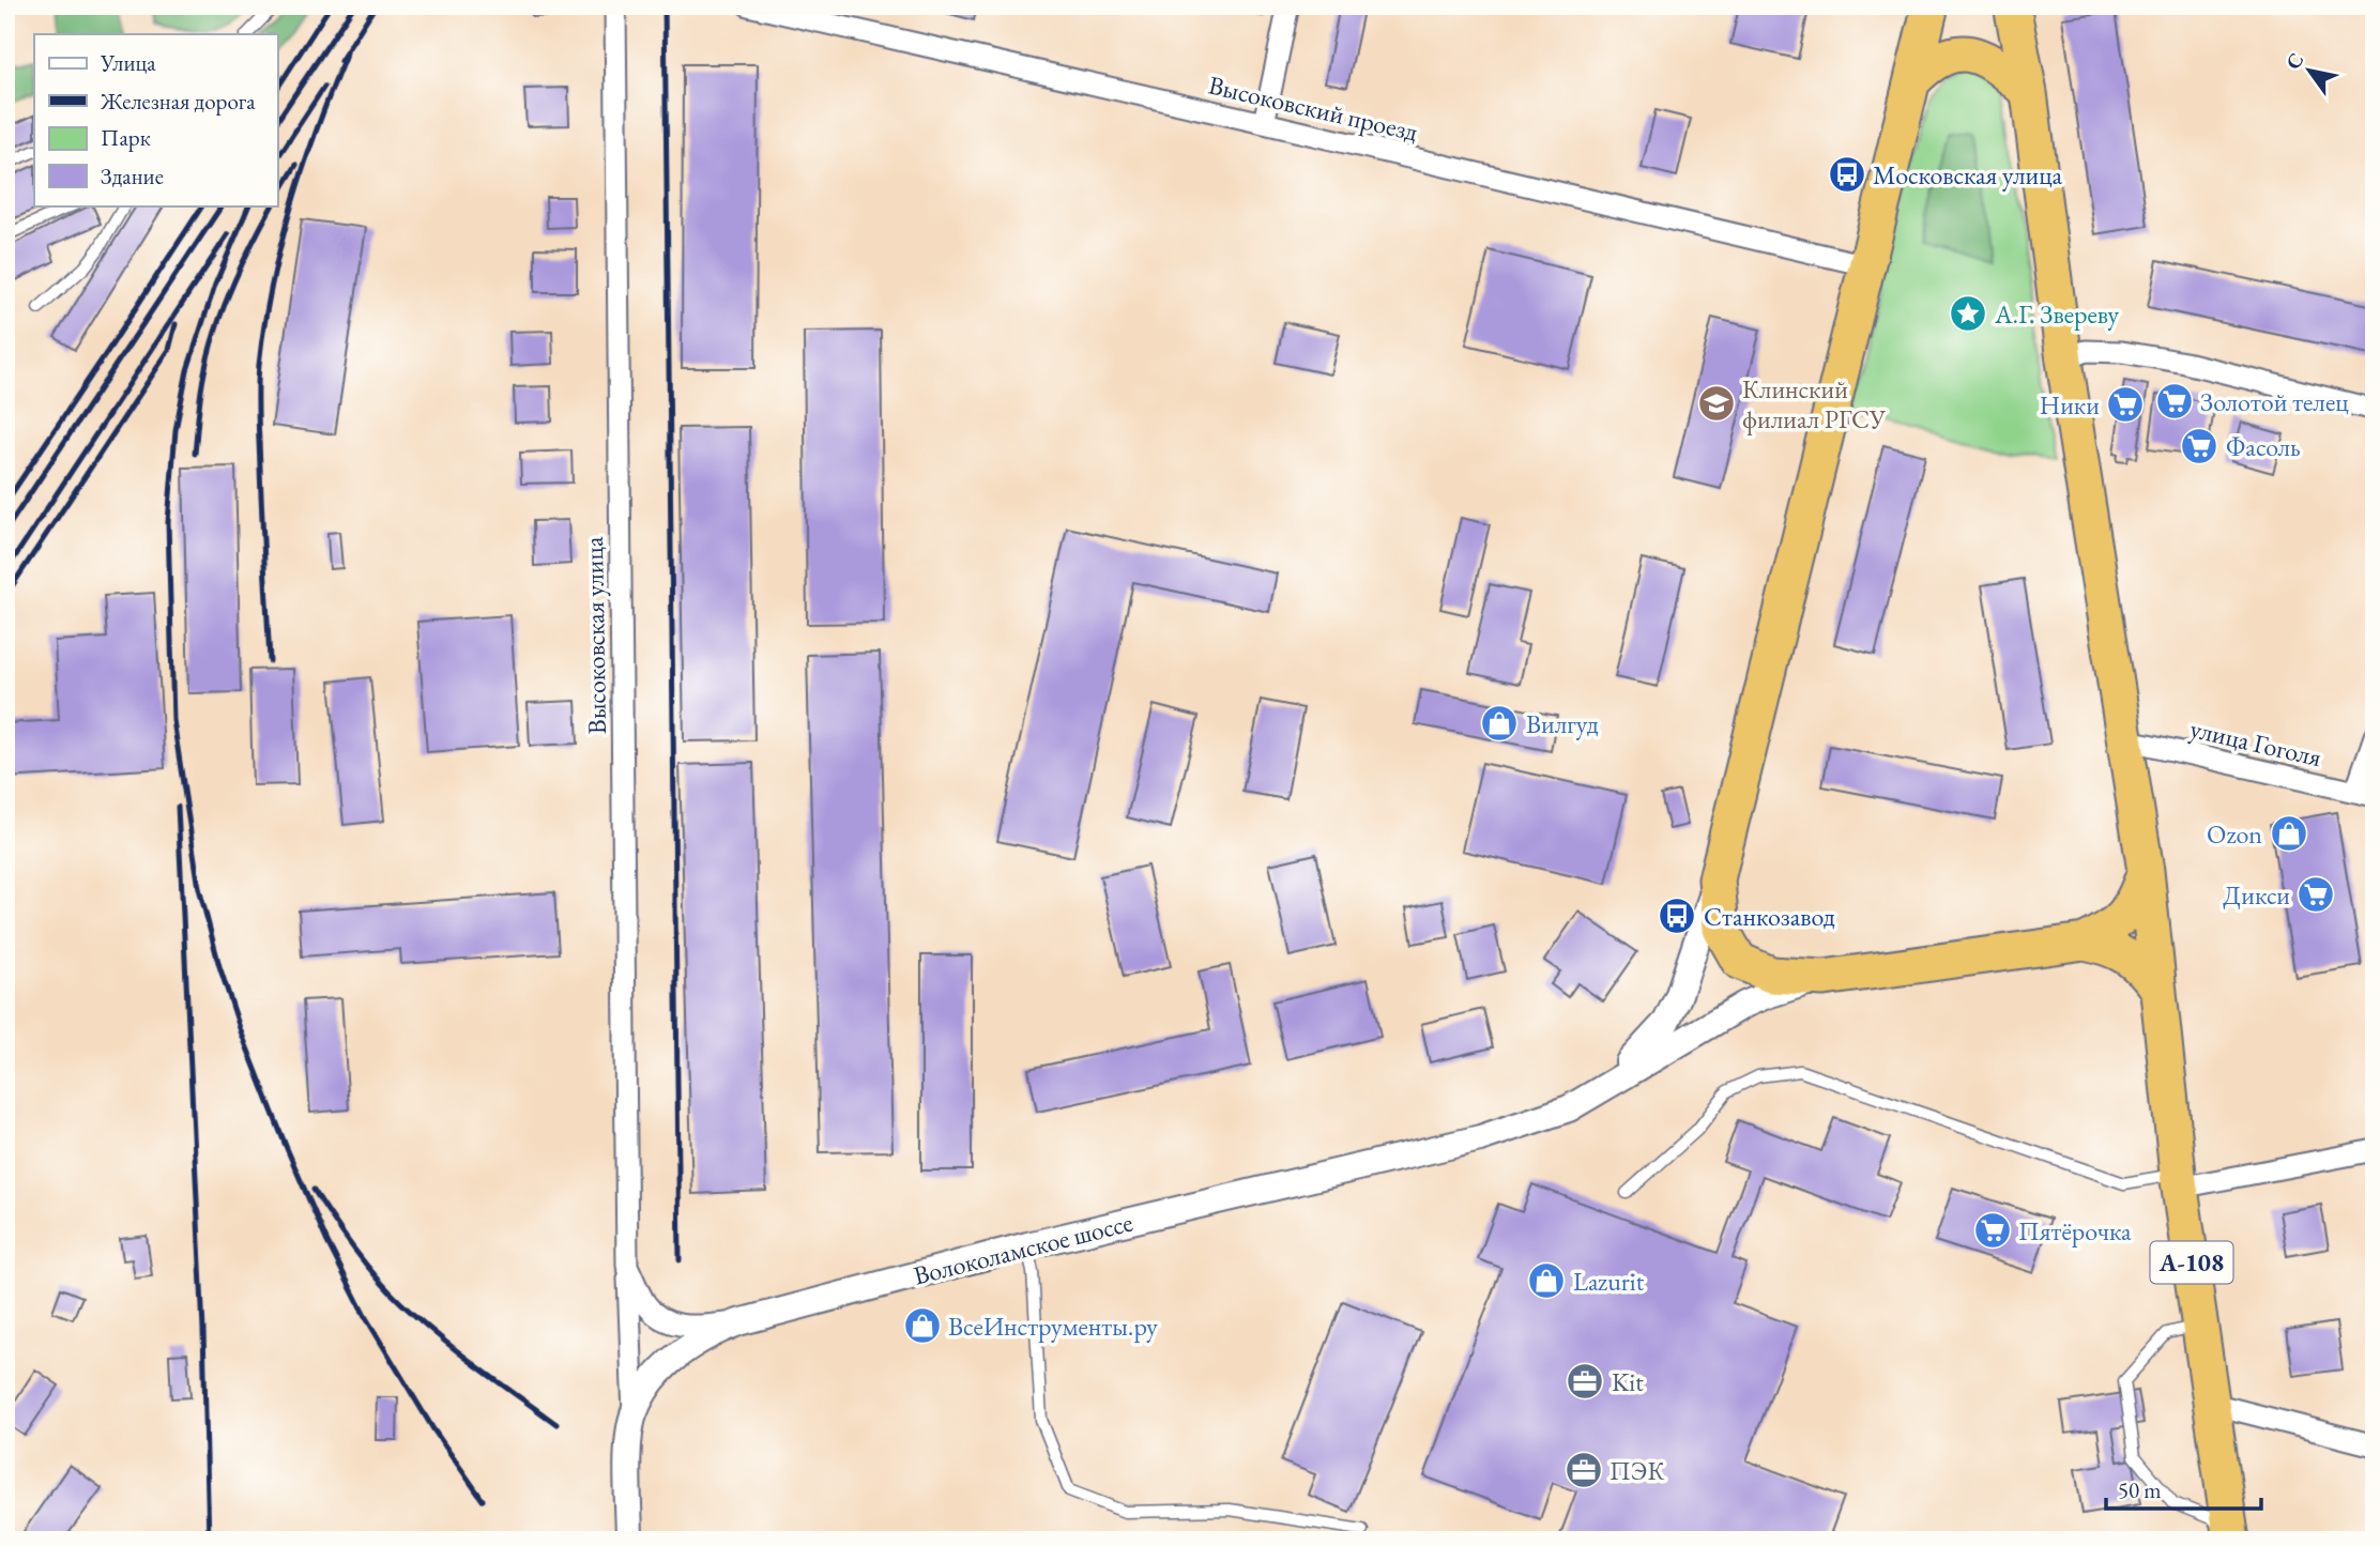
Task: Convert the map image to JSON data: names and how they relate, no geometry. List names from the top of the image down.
{
  "streets": {
    "highway": ["А-108"],
    "street": [
      "Высоковский проезд",
      "Высоковская улица",
      "улица Гоголя",
      "Волоколамское шоссе"
    ]
  },
  "crossings": [
    ["Высоковская улица", "Волоколамское шоссе"],
    ["улица Гоголя", "А-108"]
  ],
  "places": {
    "bus stop": ["Московская улица", "Станкозавод"],
    "place": ["А.Г. Звереву"],
    "supermarket": [
      "Золотой телец",
      "Ники",
      "Фасоль",
      "Дикси",
      "Пятёрочка"
    ],
    "school or university": ["Клинский филиал РГСУ"],
    "shop": [
      "Вилгуд",
      "Ozon",
      "Lazurit",
      "ВсеИнструменты.ру"
    ],
    "office": ["Kit", "ПЭК"]
  },
  "legend": [
    "Улица",
    "Железная дорога",
    "Парк",
    "Здание"
  ],
  "scale_bar": "50 m",
  "north": "top left"
}
